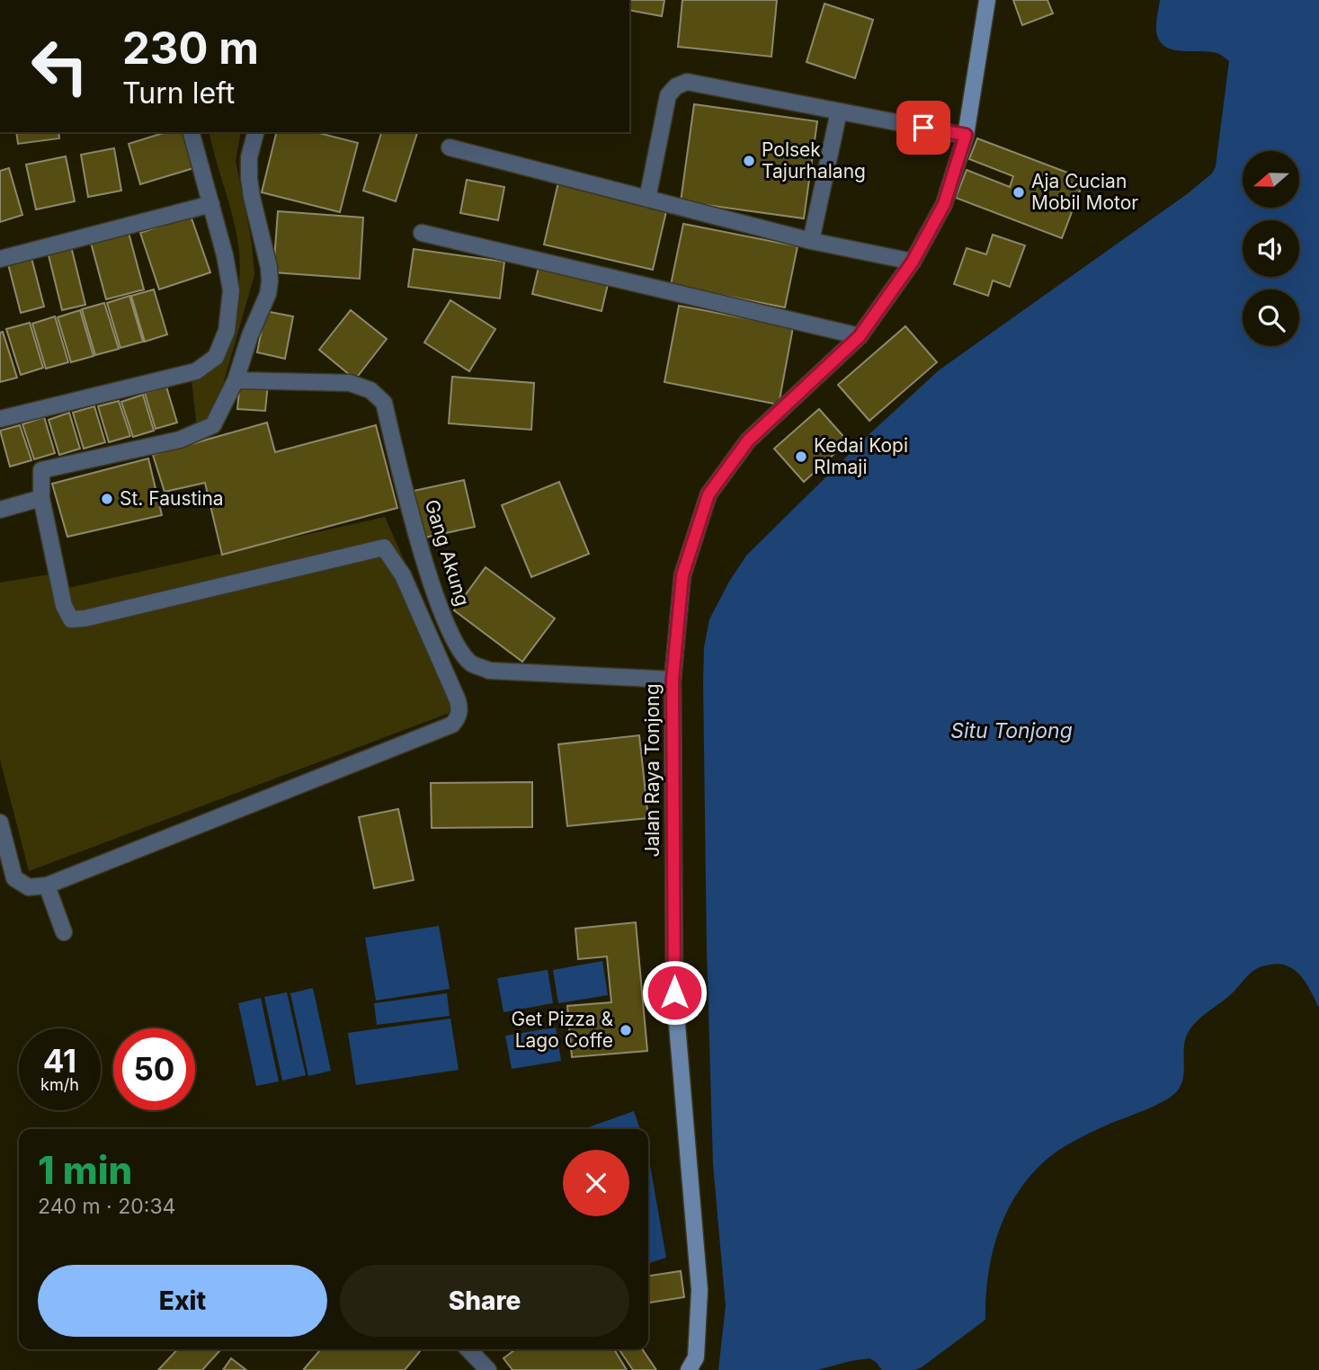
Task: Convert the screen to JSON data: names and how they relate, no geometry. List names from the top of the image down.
{
  "streets": {
    "main road": ["Jalan Raya Tonjong"],
    "street": ["Gang Akung"]
  },
  "crossings": [
    ["Gang Akung", "Jalan Raya Tonjong"]
  ],
  "water": ["Situ Tonjong"],
  "places": [
    "Polsek Tajurhalang",
    "Aja Cucian Mobil Motor",
    "Kedai Kopi RImaji",
    "St. Faustina",
    "Get Pizza & Lago Coffe"
  ],
  "north": "left",
  "page": {
    "turn": ["230 m", "Turn left"],
    "speed": "41 km/h",
    "limit": "50",
    "heading": ["1 min", "240 m · 20:34"],
    "buttons": ["Exit", "Share"]
  }
}
